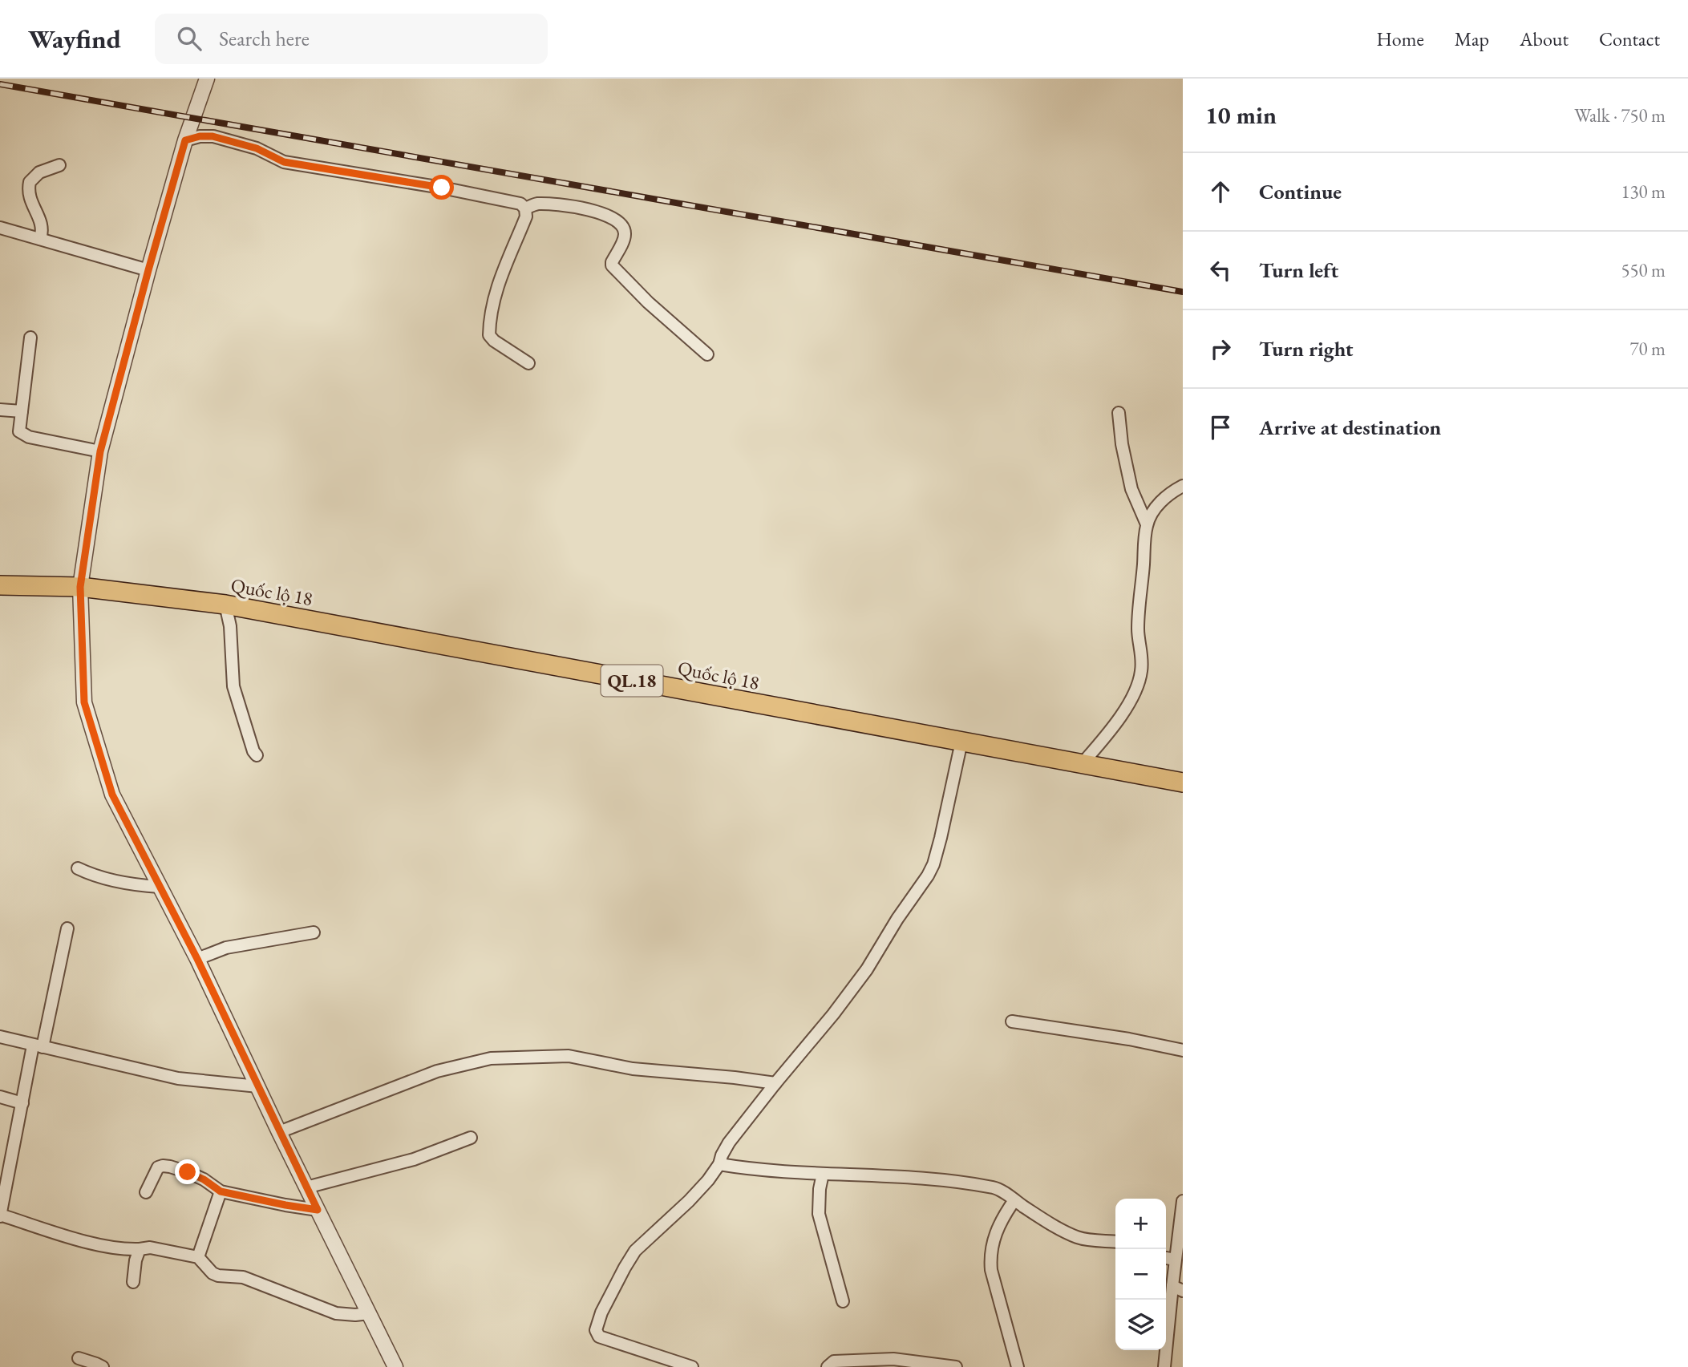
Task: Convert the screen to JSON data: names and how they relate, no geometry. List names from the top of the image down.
{
  "streets": {
    "highway": ["Quốc lộ 18", "QL.18"]
  },
  "crossings": [
    ["Quốc lộ 18", "QL.18"]
  ],
  "page": {
    "header": "Wayfind",
    "search": "Search here",
    "nav": [
      "Home",
      "Map",
      "About",
      "Contact"
    ],
    "heading": ["10 min", "Walk · 750 m"],
    "list": [
      ["Continue", "130 m"],
      ["Turn left", "550 m"],
      ["Turn right", "70 m"],
      "Arrive at destination"
    ],
    "map_buttons": ["+", "−"]
  }
}
